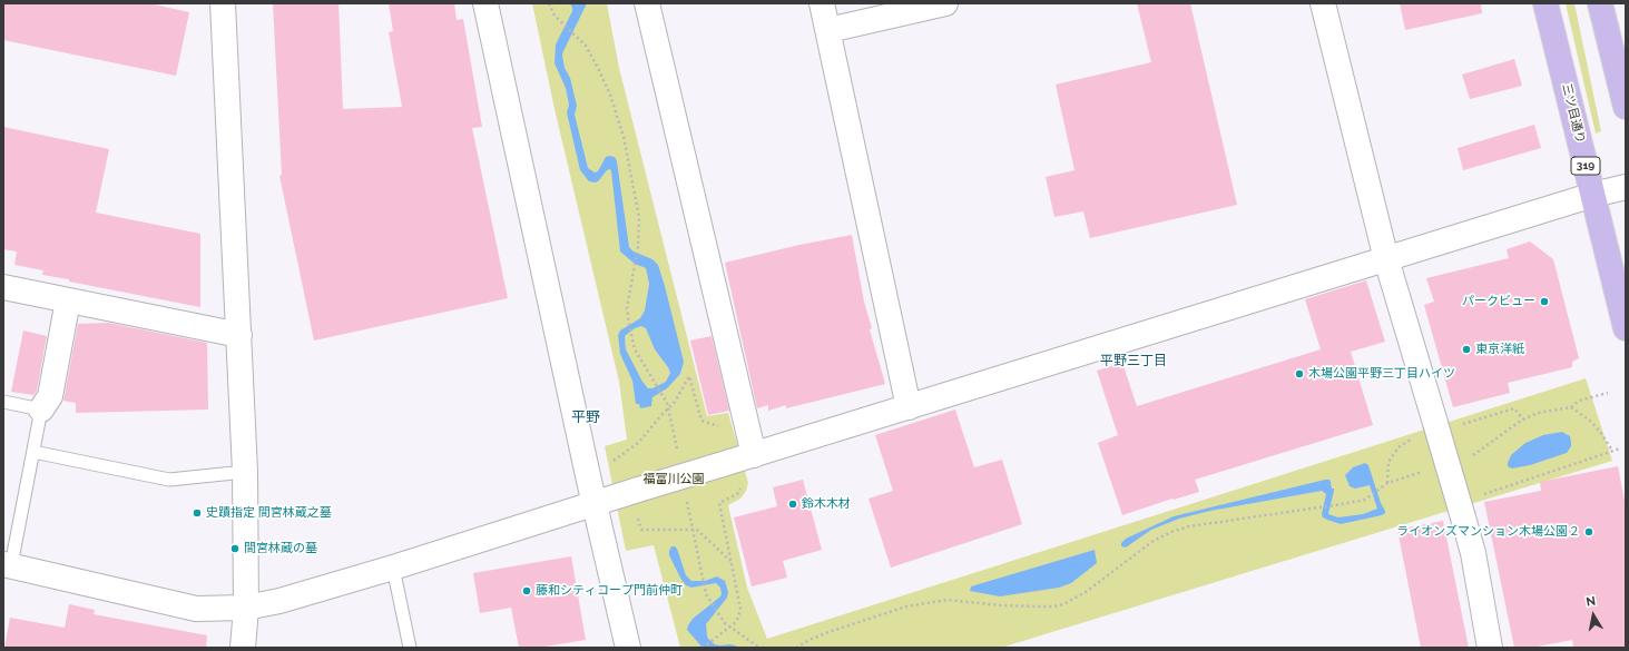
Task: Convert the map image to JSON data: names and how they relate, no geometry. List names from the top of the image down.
{
  "streets": {
    "main road": ["三ツ目通り", "319"]
  },
  "districts": ["平野三丁目", "平野"],
  "parks": ["福富川公園"],
  "places": [
    "パークビュー",
    "東京洋紙",
    "木場公園平野三丁目ハイツ",
    "鈴木木材",
    "史蹟指定 間宮林蔵之墓",
    "ライオンズマンション木場公園２",
    "間宮林蔵の墓",
    "藤和シティコープ門前仲町"
  ],
  "north": "top"
}
